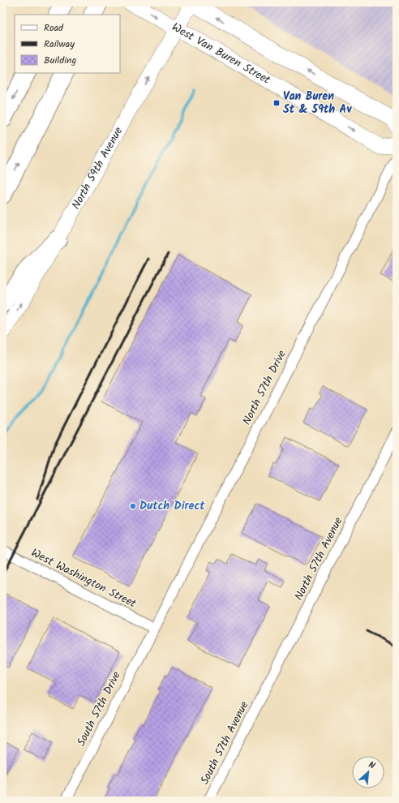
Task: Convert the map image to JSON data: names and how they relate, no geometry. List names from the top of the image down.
{
  "streets": {
    "main road": ["West Van Buren Street", "North 59th Avenue"],
    "street": [
      "North 57th Drive",
      "North 57th Avenue",
      "West Washington Street",
      "South 57th Drive",
      "South 57th Avenue"
    ]
  },
  "crossings": [
    ["West Van Buren Street", "North 59th Avenue"],
    ["North 57th Drive", "West Washington Street"],
    ["North 57th Drive", "South 57th Drive"],
    ["North 57th Avenue", "South 57th Avenue"],
    ["West Washington Street", "South 57th Drive"]
  ],
  "one_way": ["North 59th Avenue"],
  "places": {
    "transit": ["Van Buren St & 59th Av"],
    "other": ["Dutch Direct"]
  },
  "legend": ["Road", "Railway", "Building"],
  "north": "top right"
}
